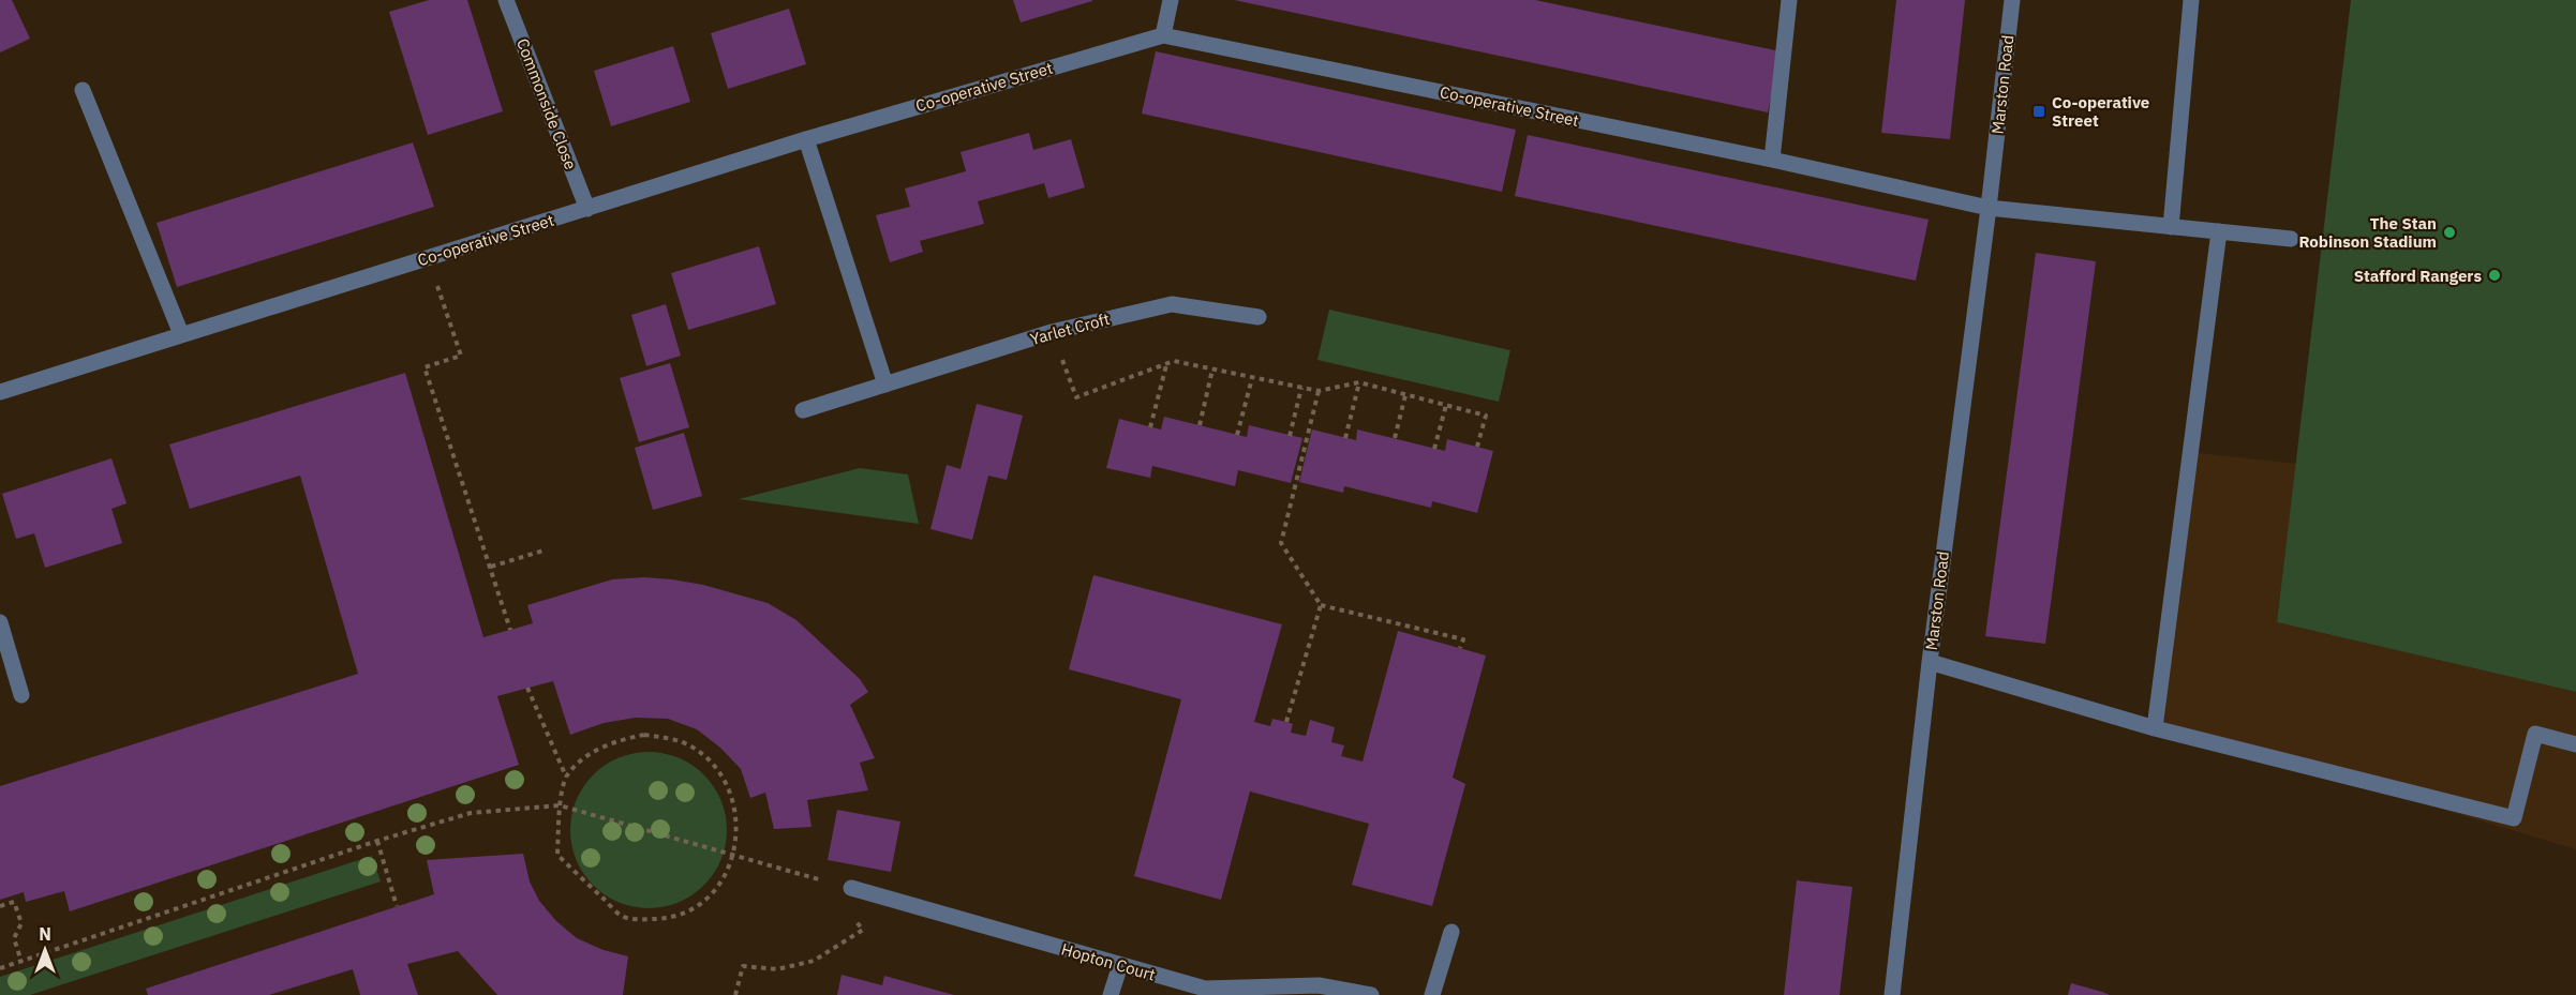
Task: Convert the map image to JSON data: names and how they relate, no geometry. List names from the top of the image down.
{
  "streets": {
    "street": [
      "Marston Road",
      "Co-operative Street",
      "Commonside Close",
      "Yarlet Croft",
      "Hopton Court"
    ]
  },
  "crossings": [
    ["Marston Road", "Co-operative Street"],
    ["Co-operative Street", "Commonside Close"]
  ],
  "places": {
    "transit": ["Co-operative Street"],
    "other": ["The Stan Robinson Stadium", "Stafford Rangers"]
  },
  "north": "top"
}
